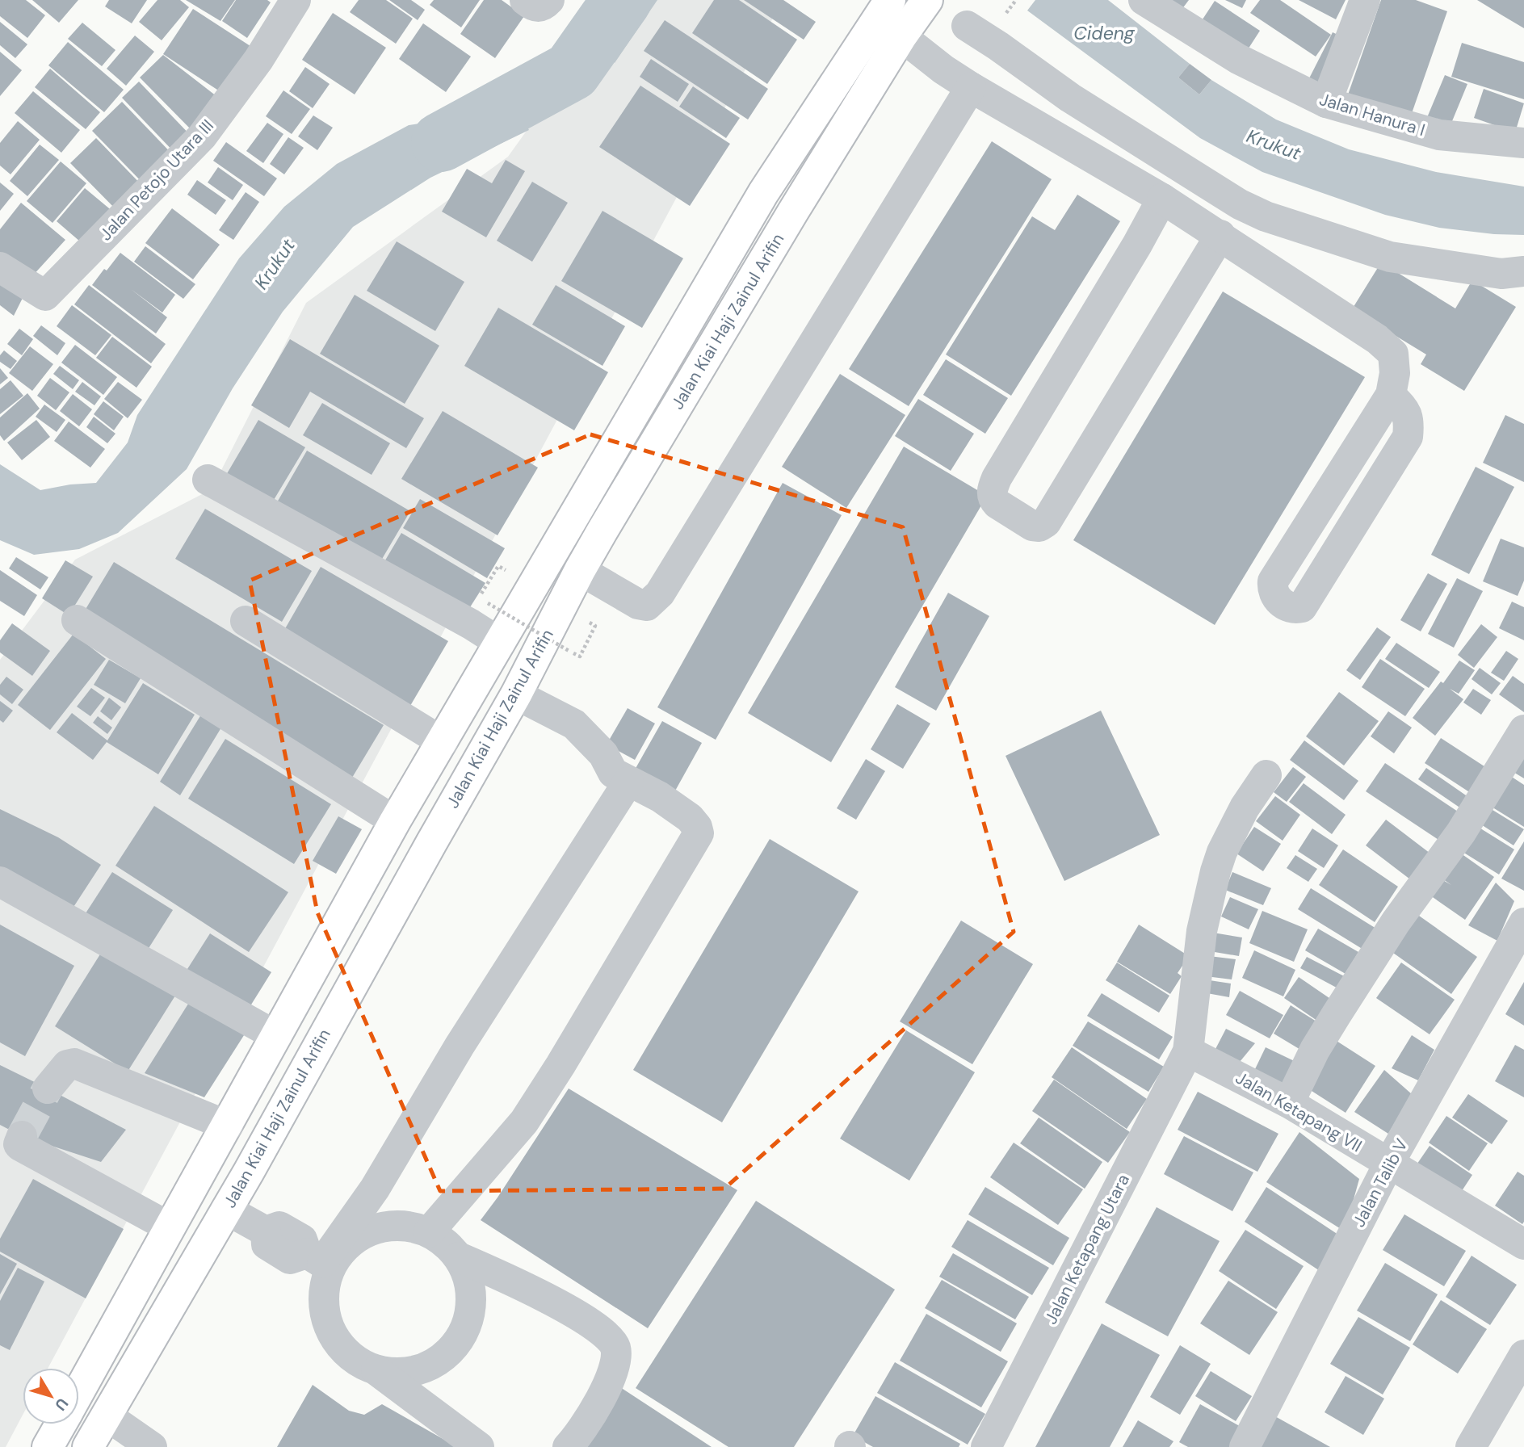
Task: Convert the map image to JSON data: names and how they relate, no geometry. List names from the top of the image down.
{
  "streets": {
    "main road": ["Jalan Kiai Haji Zainul Arifin"],
    "street": [
      "Jalan Hanura I",
      "Jalan Petojo Utara III",
      "Jalan Ketapang VII",
      "Jalan Talib V",
      "Jalan Ketapang Utara"
    ]
  },
  "crossings": [
    ["Jalan Ketapang VII", "Jalan Talib V"],
    ["Jalan Ketapang VII", "Jalan Ketapang Utara"]
  ],
  "water": ["Cideng", "Krukut"],
  "north": "bottom right"
}
